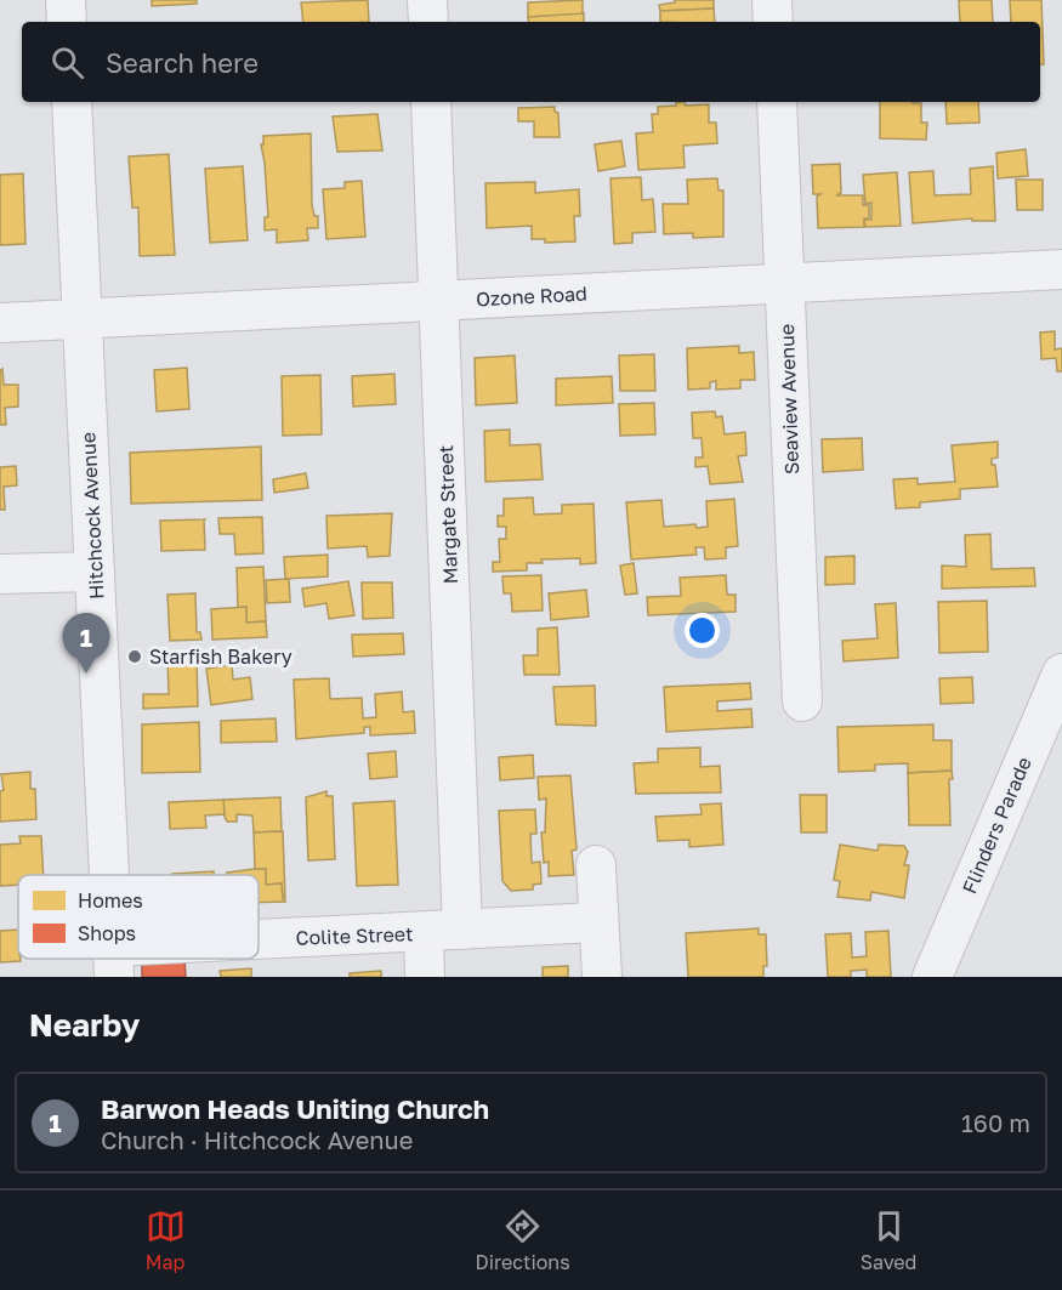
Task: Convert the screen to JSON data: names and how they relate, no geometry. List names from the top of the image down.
{
  "streets": {
    "street": [
      "Ozone Road",
      "Seaview Avenue",
      "Margate Street",
      "Hitchcock Avenue",
      "Flinders Parade",
      "Colite Street"
    ]
  },
  "crossings": [
    ["Ozone Road", "Seaview Avenue"],
    ["Ozone Road", "Margate Street"],
    ["Ozone Road", "Hitchcock Avenue"],
    ["Margate Street", "Colite Street"]
  ],
  "places": ["Starfish Bakery"],
  "legend": ["Homes", "Shops"],
  "page": {
    "search": "Search here",
    "pins": "1",
    "heading": "Nearby",
    "list": [
      {
        "mark": "1",
        "name": "Barwon Heads Uniting Church",
        "note": "Church · Hitchcock Avenue",
        "value": "160 m"
      }
    ],
    "nav": ["Map", "Directions", "Saved"]
  }
}
